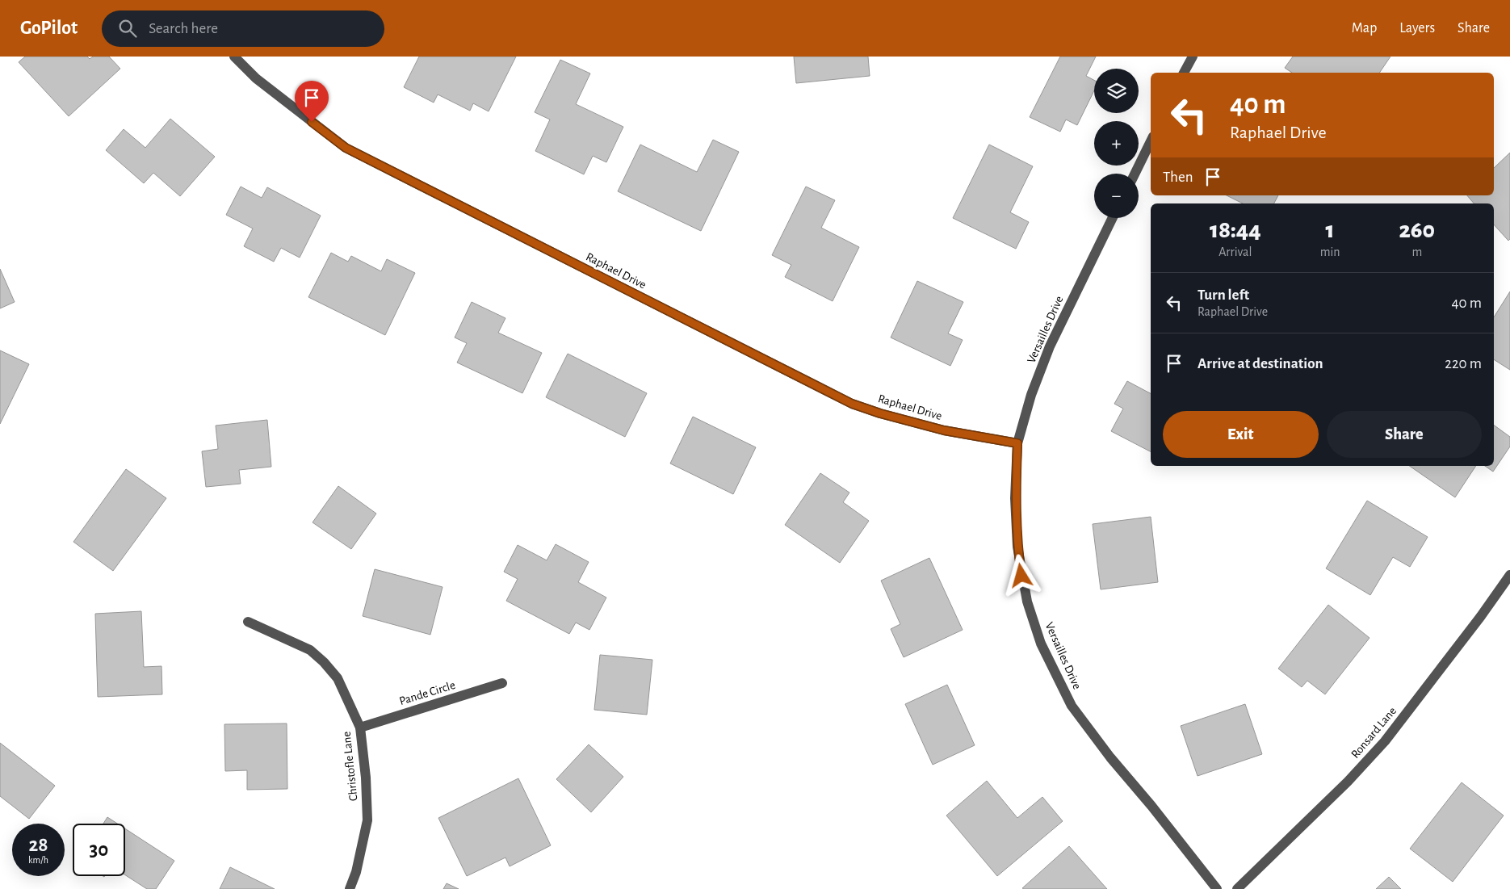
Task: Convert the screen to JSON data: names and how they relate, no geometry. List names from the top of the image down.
{
  "streets": {
    "street": [
      "Raphael Drive",
      "Versailles Drive",
      "Pande Circle",
      "Ronsard Lane",
      "Christofle Lane"
    ]
  },
  "crossings": [
    ["Raphael Drive", "Versailles Drive"],
    ["Pande Circle", "Christofle Lane"]
  ],
  "page": {
    "header": "GoPilot",
    "search": "Search here",
    "nav": ["Map", "Layers", "Share"],
    "map_buttons": ["+", "−"],
    "turn": ["40 m", "Raphael Drive"],
    "then": "Then",
    "eta": [
      "18:44",
      "Arrival",
      "1",
      "min",
      "260",
      "m"
    ],
    "list": [
      {
        "name": "Turn left",
        "note": "Raphael Drive",
        "value": "40 m"
      },
      {
        "name": "Arrive at destination",
        "value": "220 m"
      }
    ],
    "buttons": ["Exit", "Share"],
    "speed": "28 km/h",
    "limit": "30"
  }
}
